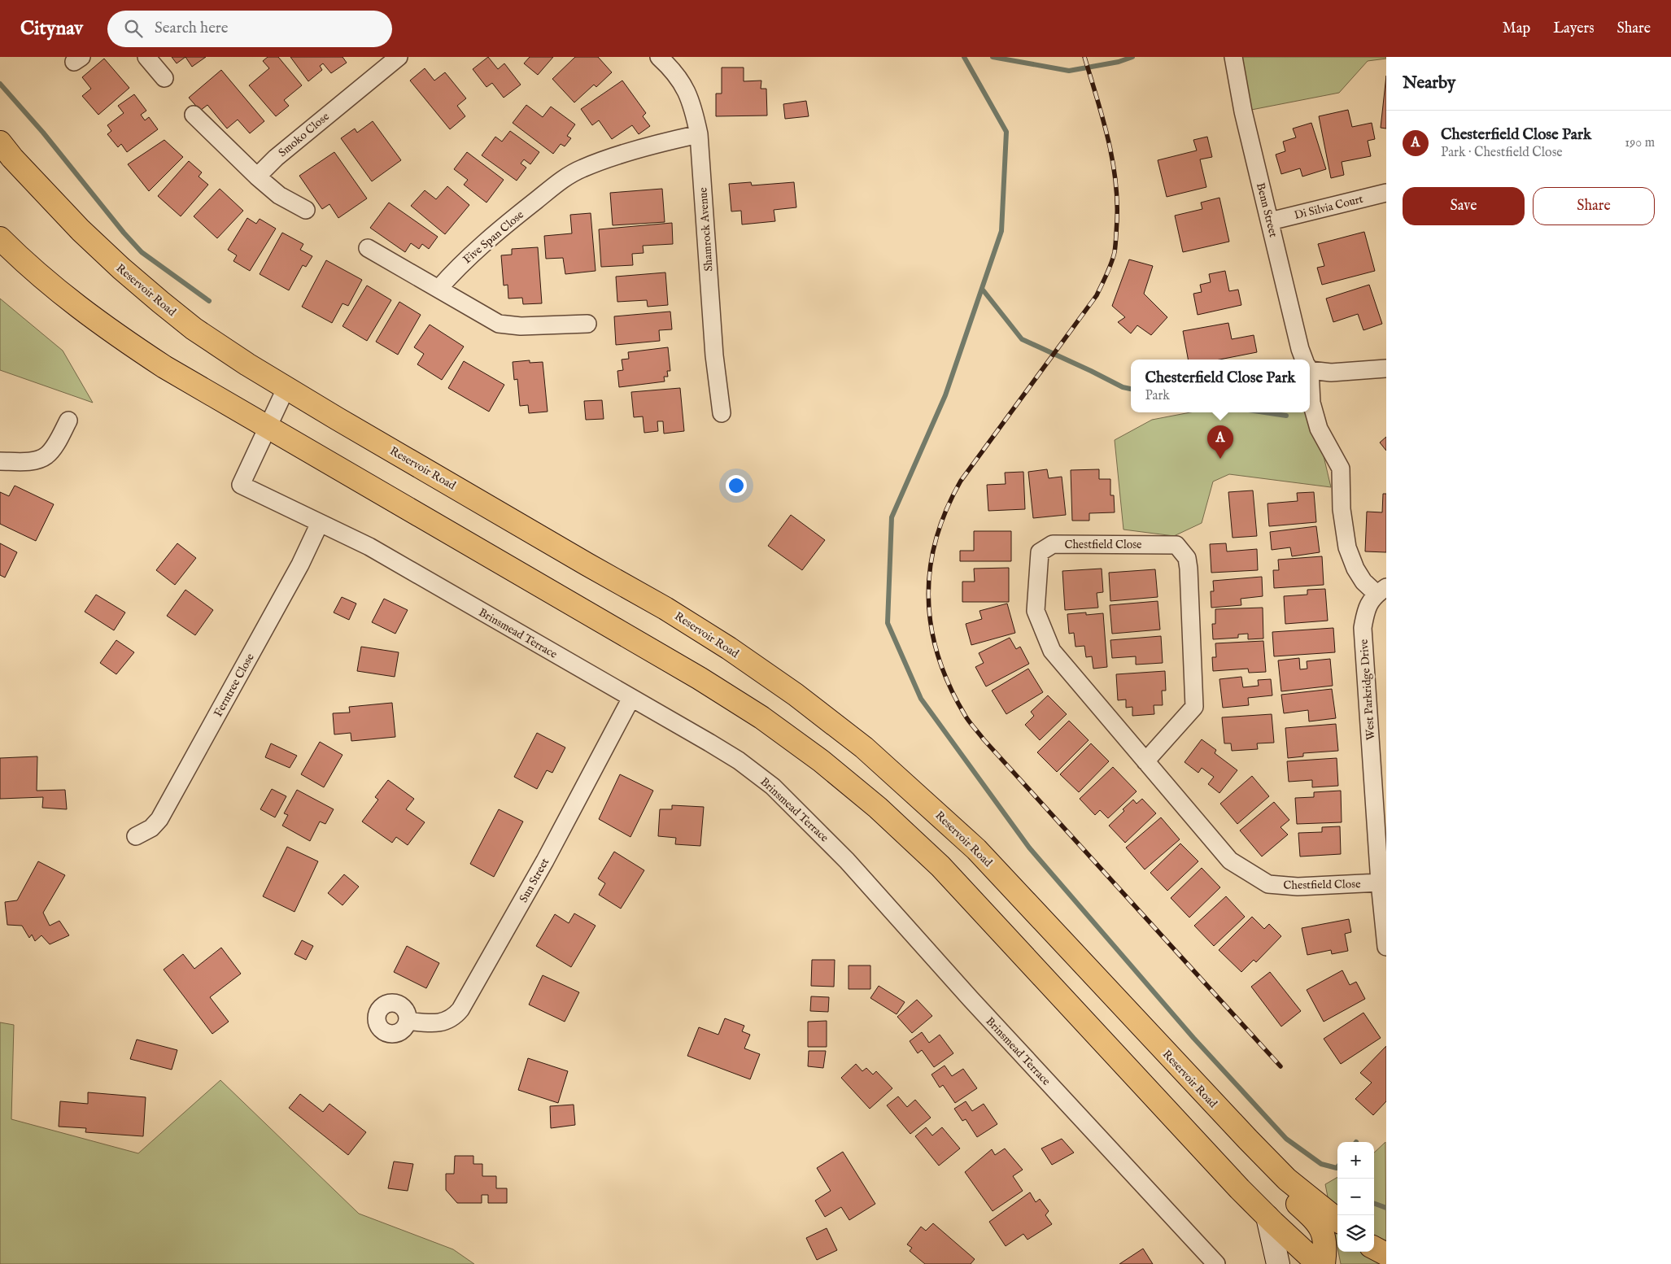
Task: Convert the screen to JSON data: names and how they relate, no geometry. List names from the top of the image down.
{
  "streets": {
    "main road": ["Reservoir Road"],
    "street": [
      "Smoko Close",
      "Di Silvia Court",
      "Benn Street",
      "Shamrock Avenue",
      "Five Span Close",
      "Chestfield Close",
      "Brinsmead Terrace",
      "Ferntree Close",
      "West Parkridge Drive",
      "Sun Street"
    ]
  },
  "crossings": [
    ["Di Silvia Court", "Benn Street"],
    ["Benn Street", "West Parkridge Drive"],
    ["Shamrock Avenue", "Five Span Close"],
    ["Chestfield Close", "West Parkridge Drive"],
    ["Brinsmead Terrace", "Ferntree Close"],
    ["Brinsmead Terrace", "Sun Street"]
  ],
  "page": {
    "header": "Citynav",
    "search": "Search here",
    "nav": ["Map", "Layers", "Share"],
    "heading": "Nearby",
    "list": [
      {
        "mark": "A",
        "name": "Chesterfield Close Park",
        "note": "Park · Chestfield Close",
        "value": "190 m"
      }
    ],
    "buttons": ["Save", "Share"],
    "popup": ["Chesterfield Close Park", "Park"],
    "pins": "A",
    "map_buttons": ["+", "−"]
  }
}
